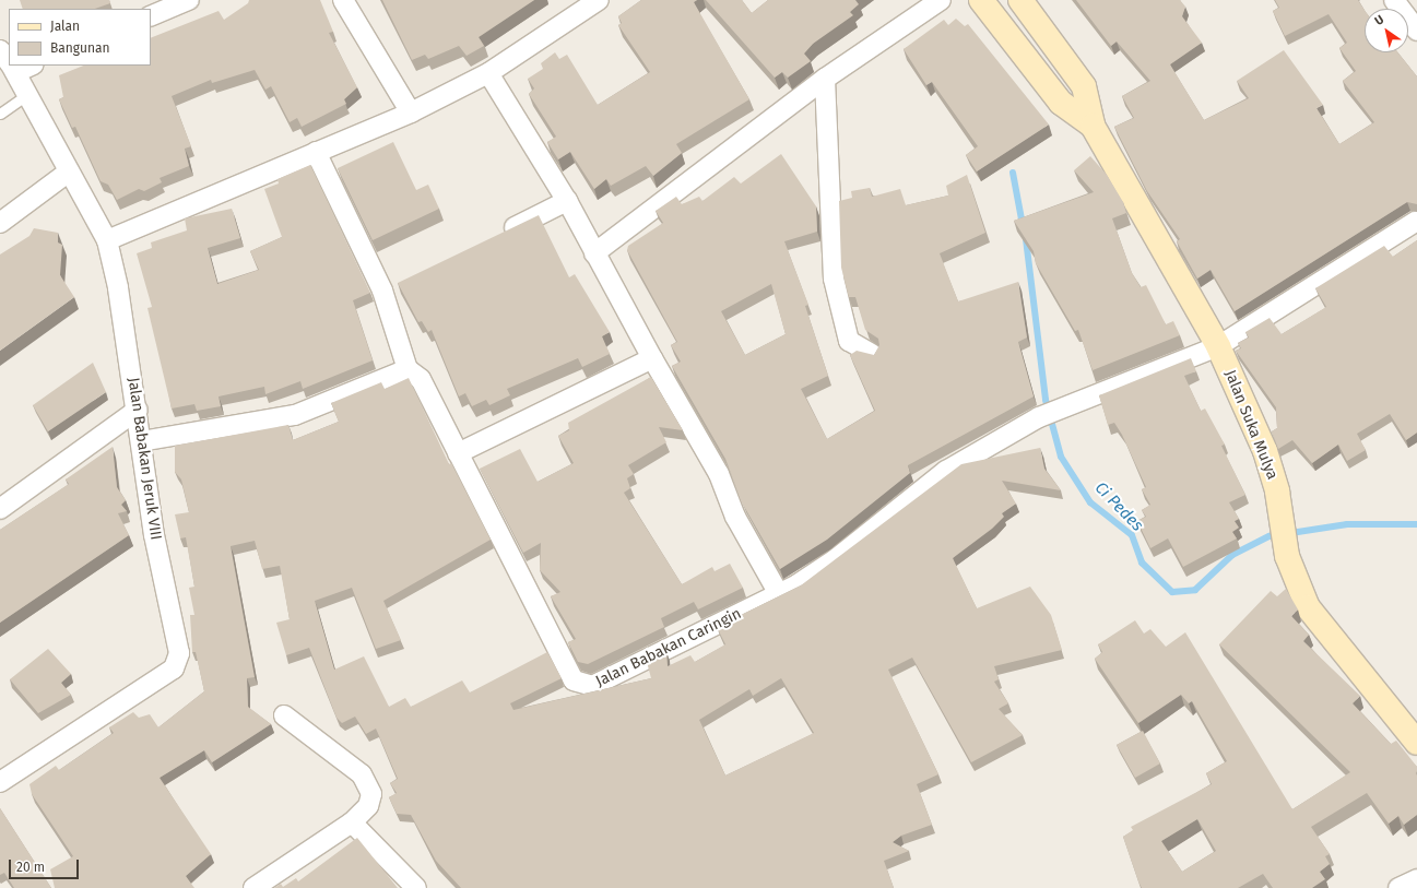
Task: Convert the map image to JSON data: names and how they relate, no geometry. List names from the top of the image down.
{
  "streets": {
    "street": ["Jalan Suka Mulya", "Jalan Babakan Jeruk VIII", "Jalan Babakan Caringin"]
  },
  "crossings": [
    ["Jalan Suka Mulya", "Jalan Babakan Caringin"]
  ],
  "water": ["Ci Pedes"],
  "legend": ["Jalan", "Bangunan"],
  "scale_bar": "20 m",
  "north": "top left"
}
